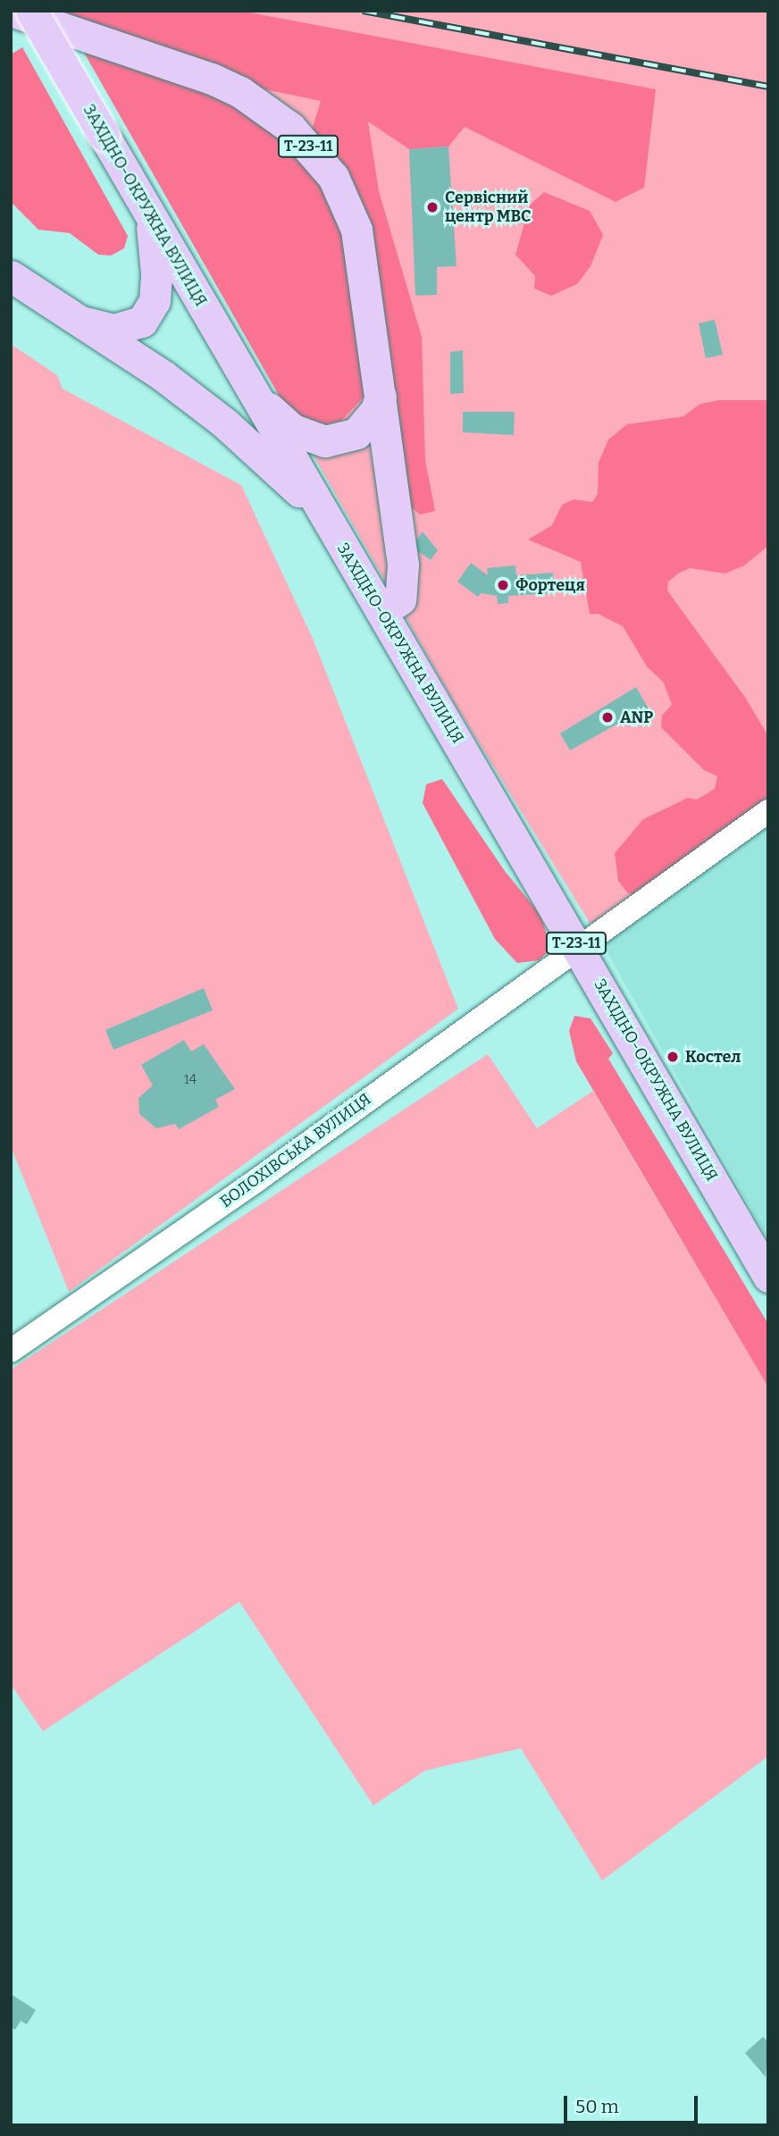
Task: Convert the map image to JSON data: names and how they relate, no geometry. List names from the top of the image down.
{
  "streets": {
    "main road": ["Т-23-11", "ЗАХІДНО-ОКРУЖНА ВУЛИЦЯ"],
    "street": ["БОЛОХІВСЬКА ВУЛИЦЯ"]
  },
  "crossings": [
    ["Т-23-11", "ЗАХІДНО-ОКРУЖНА ВУЛИЦЯ"],
    ["ЗАХІДНО-ОКРУЖНА ВУЛИЦЯ", "БОЛОХІВСЬКА ВУЛИЦЯ"]
  ],
  "places": [
    "Сервісний центр МВС",
    "Фортеця",
    "ANP",
    "Костел"
  ],
  "house_numbers": ["14"],
  "scale_bar": "50 m"
}
